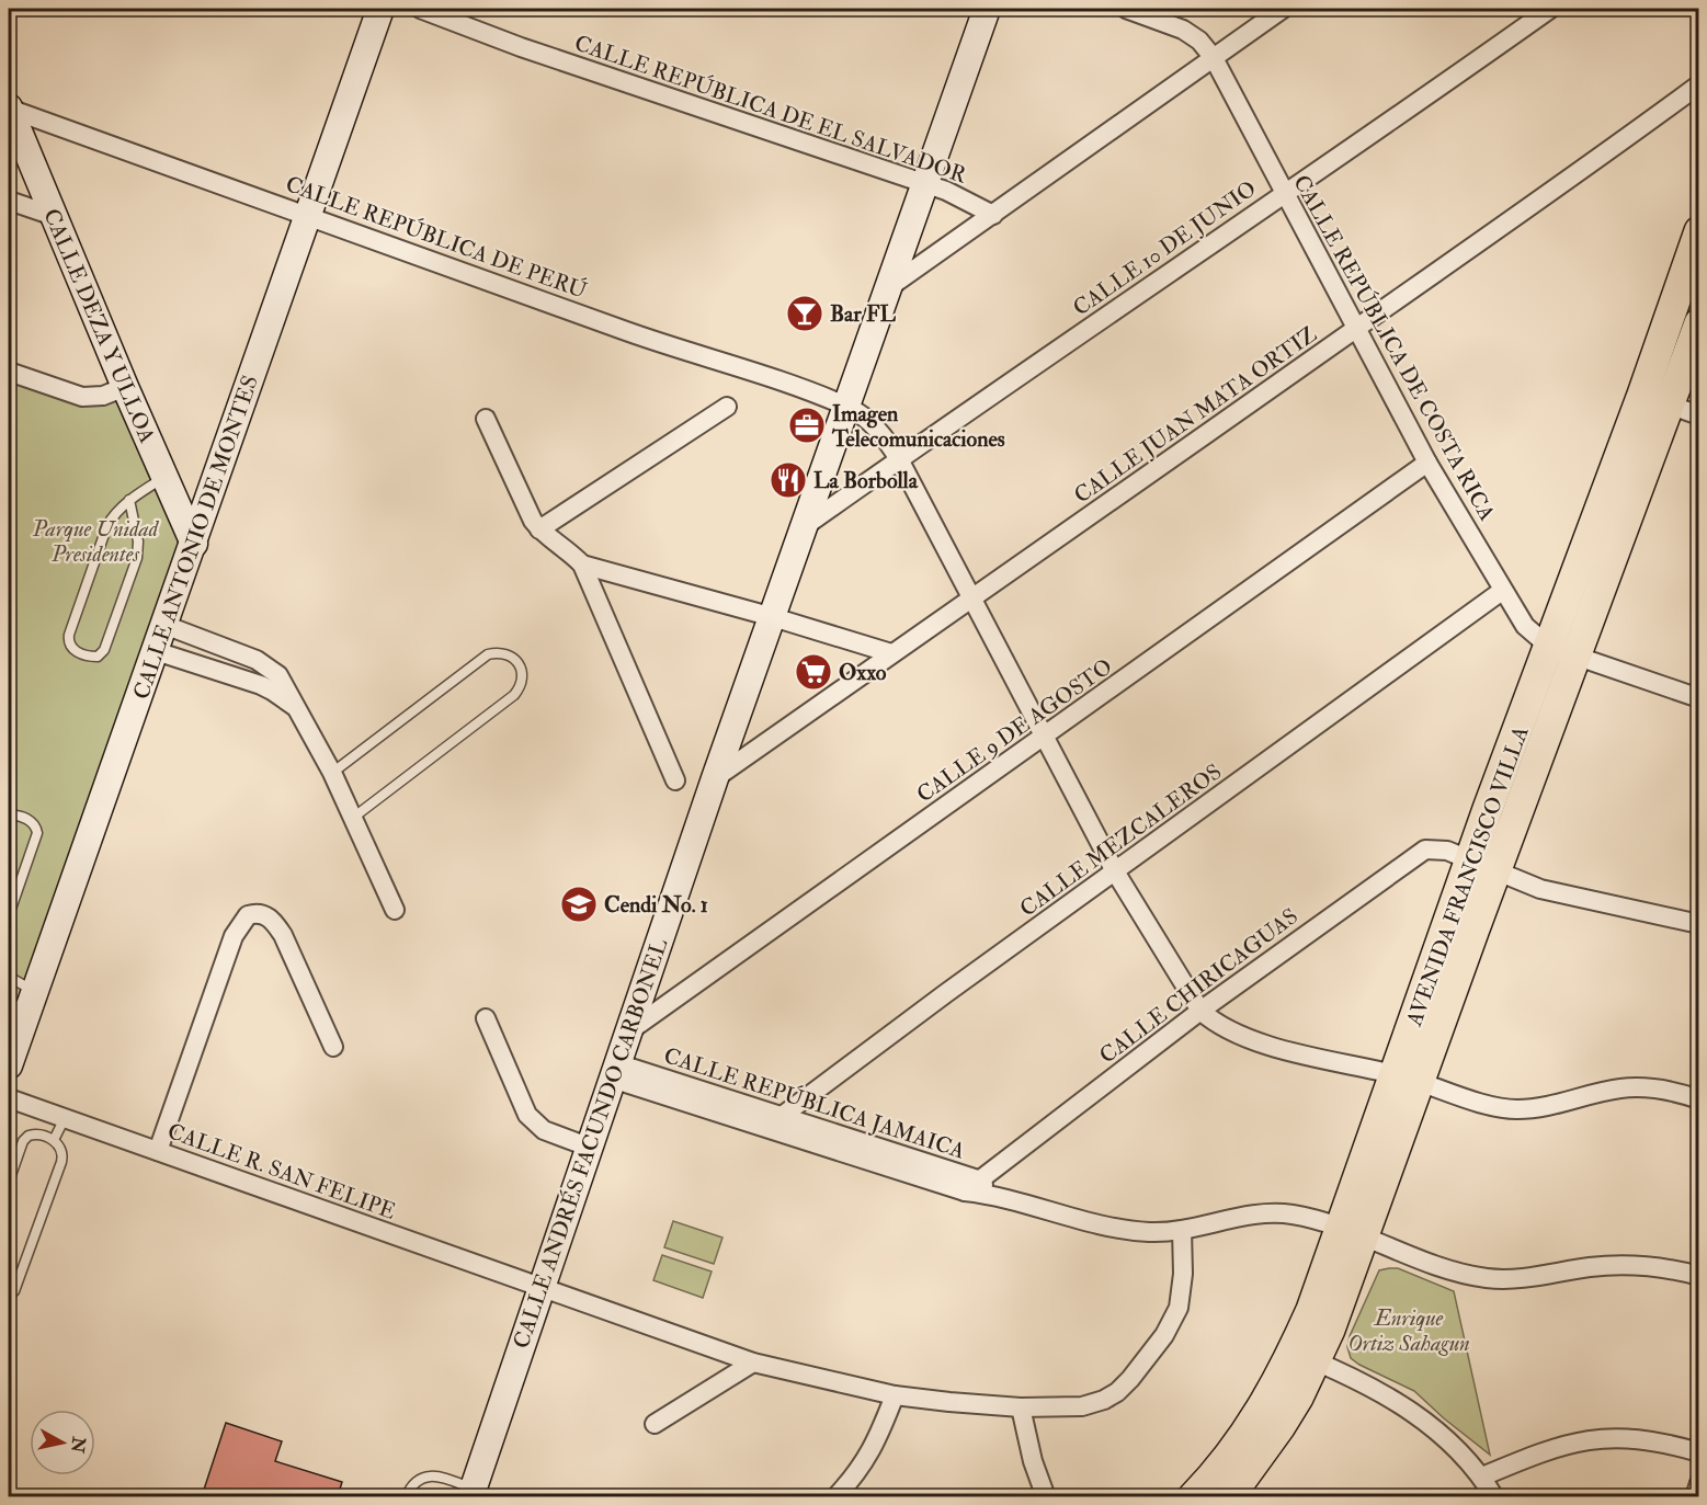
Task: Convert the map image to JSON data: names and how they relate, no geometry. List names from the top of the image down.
{
  "streets": {
    "main road": [
      "CALLE DEZA Y ULLOA",
      "CALLE ANTONIO DE MONTES",
      "AVENIDA FRANCISCO VILLA",
      "CALLE ANDRÉS FACUNDO CARBONEL"
    ],
    "street": [
      "CALLE REPÚBLICA DE EL SALVADOR",
      "CALLE REPÚBLICA DE PERÚ",
      "CALLE 10 DE JUNIO",
      "CALLE REPÚBLICA DE COSTA RICA",
      "CALLE JUAN MATA ORTIZ",
      "CALLE 9 DE AGOSTO",
      "CALLE MEZCALEROS",
      "CALLE CHIRICAGUAS",
      "CALLE REPÚBLICA JAMAICA",
      "CALLE R. SAN FELIPE"
    ]
  },
  "crossings": [
    ["CALLE REPÚBLICA DE EL SALVADOR", "CALLE ANDRÉS FACUNDO CARBONEL"],
    ["CALLE REPÚBLICA DE PERÚ", "CALLE 10 DE JUNIO"],
    ["CALLE REPÚBLICA DE PERÚ", "CALLE DEZA Y ULLOA"],
    ["CALLE REPÚBLICA DE PERÚ", "CALLE JUAN MATA ORTIZ"],
    ["CALLE REPÚBLICA DE PERÚ", "CALLE ANTONIO DE MONTES"],
    ["CALLE REPÚBLICA DE PERÚ", "CALLE 9 DE AGOSTO"],
    ["CALLE REPÚBLICA DE PERÚ", "CALLE MEZCALEROS"],
    ["CALLE REPÚBLICA DE PERÚ", "CALLE CHIRICAGUAS"],
    ["CALLE REPÚBLICA DE PERÚ", "CALLE ANDRÉS FACUNDO CARBONEL"],
    ["CALLE 10 DE JUNIO", "CALLE REPÚBLICA DE COSTA RICA"],
    ["CALLE 10 DE JUNIO", "CALLE ANDRÉS FACUNDO CARBONEL"],
    ["CALLE DEZA Y ULLOA", "CALLE ANTONIO DE MONTES"],
    ["CALLE REPÚBLICA DE COSTA RICA", "CALLE JUAN MATA ORTIZ"],
    ["CALLE REPÚBLICA DE COSTA RICA", "CALLE 9 DE AGOSTO"],
    ["CALLE REPÚBLICA DE COSTA RICA", "CALLE MEZCALEROS"],
    ["CALLE REPÚBLICA DE COSTA RICA", "AVENIDA FRANCISCO VILLA"],
    ["CALLE JUAN MATA ORTIZ", "CALLE ANDRÉS FACUNDO CARBONEL"],
    ["CALLE 9 DE AGOSTO", "CALLE ANDRÉS FACUNDO CARBONEL"],
    ["CALLE MEZCALEROS", "CALLE REPÚBLICA JAMAICA"],
    ["AVENIDA FRANCISCO VILLA", "CALLE CHIRICAGUAS"],
    ["AVENIDA FRANCISCO VILLA", "CALLE REPÚBLICA JAMAICA"],
    ["CALLE CHIRICAGUAS", "CALLE REPÚBLICA JAMAICA"],
    ["CALLE REPÚBLICA JAMAICA", "CALLE ANDRÉS FACUNDO CARBONEL"],
    ["CALLE REPÚBLICA JAMAICA", "CALLE R. SAN FELIPE"],
    ["CALLE ANDRÉS FACUNDO CARBONEL", "CALLE R. SAN FELIPE"]
  ],
  "parks": ["Parque Unidad Presidentes", "Enrique Ortiz Sahagun"],
  "places": {
    "bar": ["Bar FL"],
    "office": ["Imagen Telecomunicaciones"],
    "restaurant": ["La Borbolla"],
    "supermarket": ["Oxxo"],
    "school or university": ["Cendi No. 1"]
  },
  "north": "right"
}
